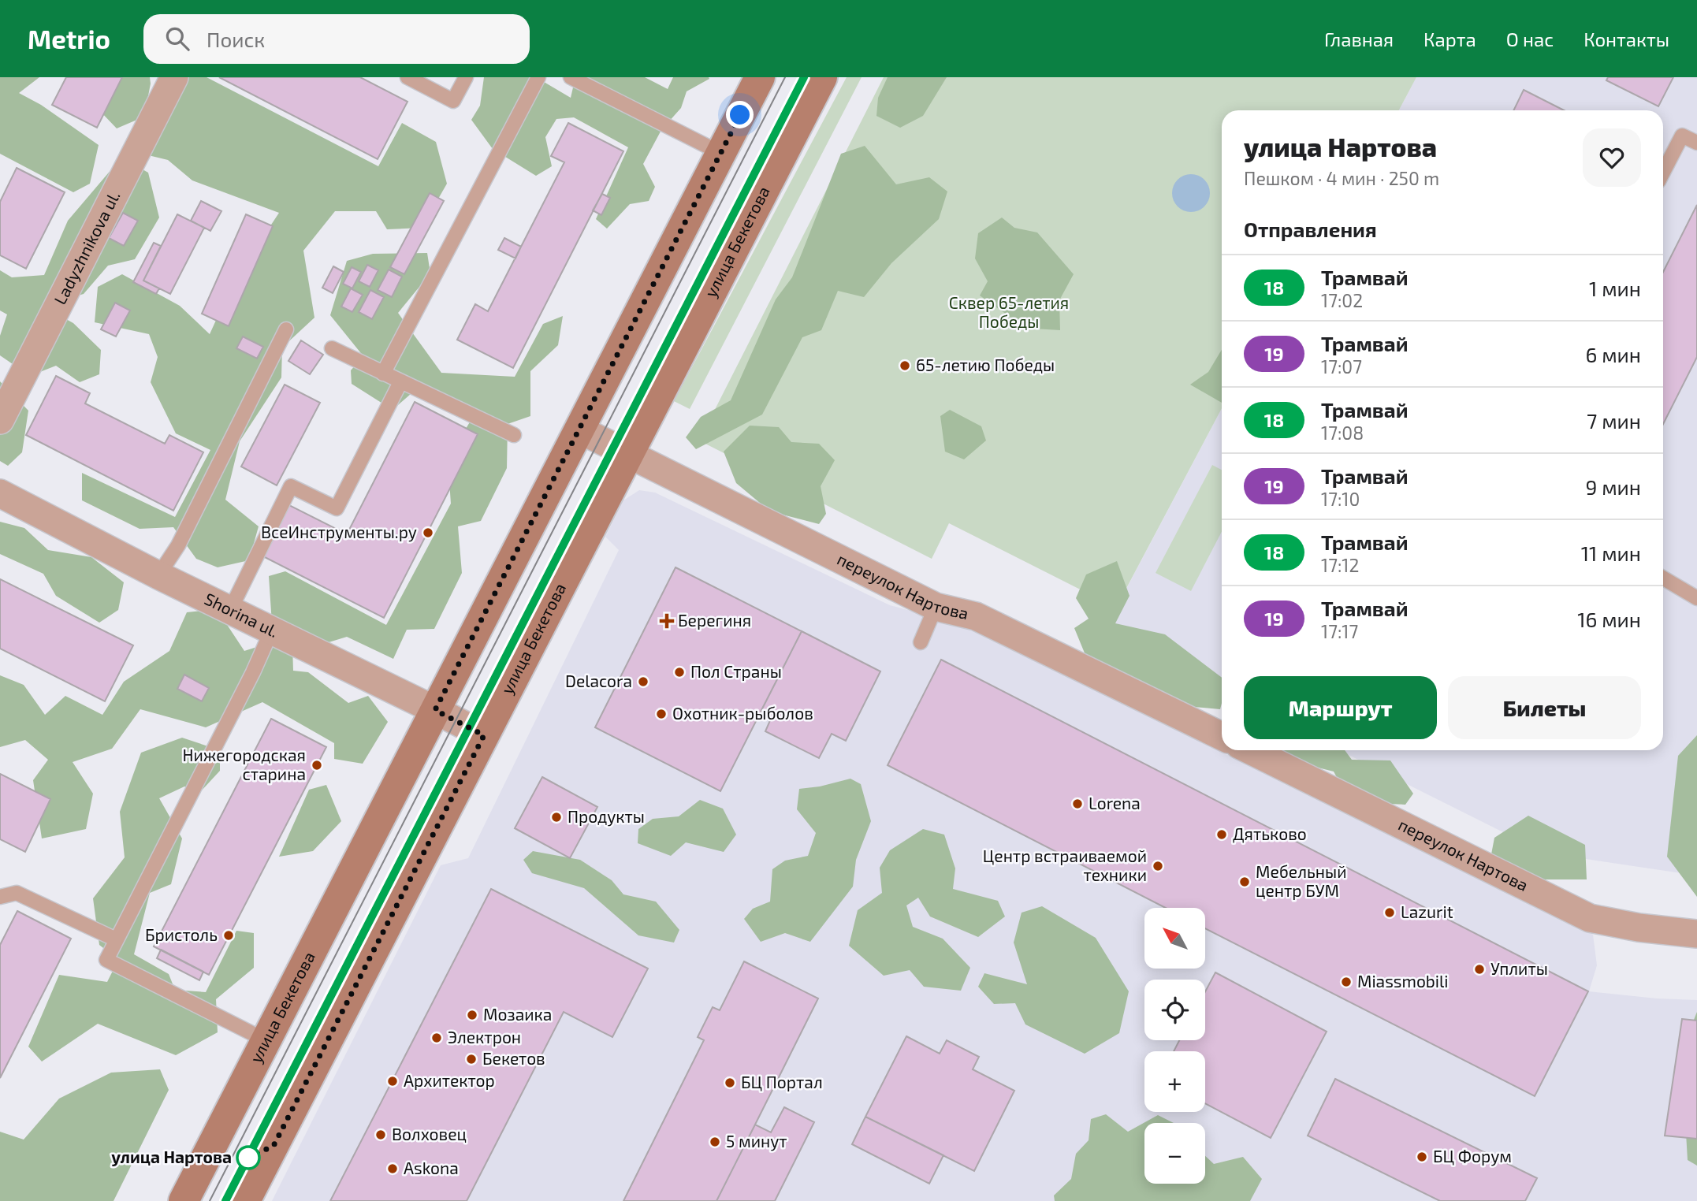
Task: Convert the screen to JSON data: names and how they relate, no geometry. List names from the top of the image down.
{
  "streets": {
    "main road": ["улица Бекетова"],
    "street": ["Ladyzhnikova ul.", "переулок Нартова", "Shorina ul."]
  },
  "crossings": [
    ["улица Бекетова", "переулок Нартова"],
    ["улица Бекетова", "Shorina ul."]
  ],
  "parks": ["Сквер 65-летия Победы"],
  "places": {
    "other": [
      "65-летию Победы",
      "ВсеИнструменты.ру",
      "Пол Страны",
      "Delacora",
      "Охотник-рыболов",
      "Нижегородская старина",
      "Lorena",
      "Продукты",
      "Дятьково",
      "Центр встраиваемой техники",
      "Мебельный центр БУМ",
      "Lazurit",
      "Бристоль",
      "Уплиты",
      "Miassmobili",
      "Мозаика",
      "Электрон",
      "Бекетов",
      "Архитектор",
      "БЦ Портал",
      "Волховец",
      "5 минут",
      "БЦ Форум",
      "улица Нартова",
      "Askona"
    ],
    "health": ["Берегиня"]
  },
  "lines": ["tram line 18"],
  "north": "top left",
  "page": {
    "header": "Metrio",
    "search": "Поиск",
    "nav": [
      "Главная",
      "Карта",
      "О нас",
      "Контакты"
    ],
    "heading": [
      ["улица Нартова", "Пешком · 4 мин · 250 m"],
      "Отправления"
    ],
    "list": [
      {
        "mark": "18",
        "name": "Трамвай",
        "note": "17:02",
        "value": "1 мин"
      },
      {
        "mark": "19",
        "name": "Трамвай",
        "note": "17:07",
        "value": "6 мин"
      },
      {
        "mark": "18",
        "name": "Трамвай",
        "note": "17:08",
        "value": "7 мин"
      },
      {
        "mark": "19",
        "name": "Трамвай",
        "note": "17:10",
        "value": "9 мин"
      },
      {
        "mark": "18",
        "name": "Трамвай",
        "note": "17:12",
        "value": "11 мин"
      },
      {
        "mark": "19",
        "name": "Трамвай",
        "note": "17:17",
        "value": "16 мин"
      }
    ],
    "buttons": ["Маршрут", "Билеты"],
    "map_buttons": ["+", "−"]
  }
}
